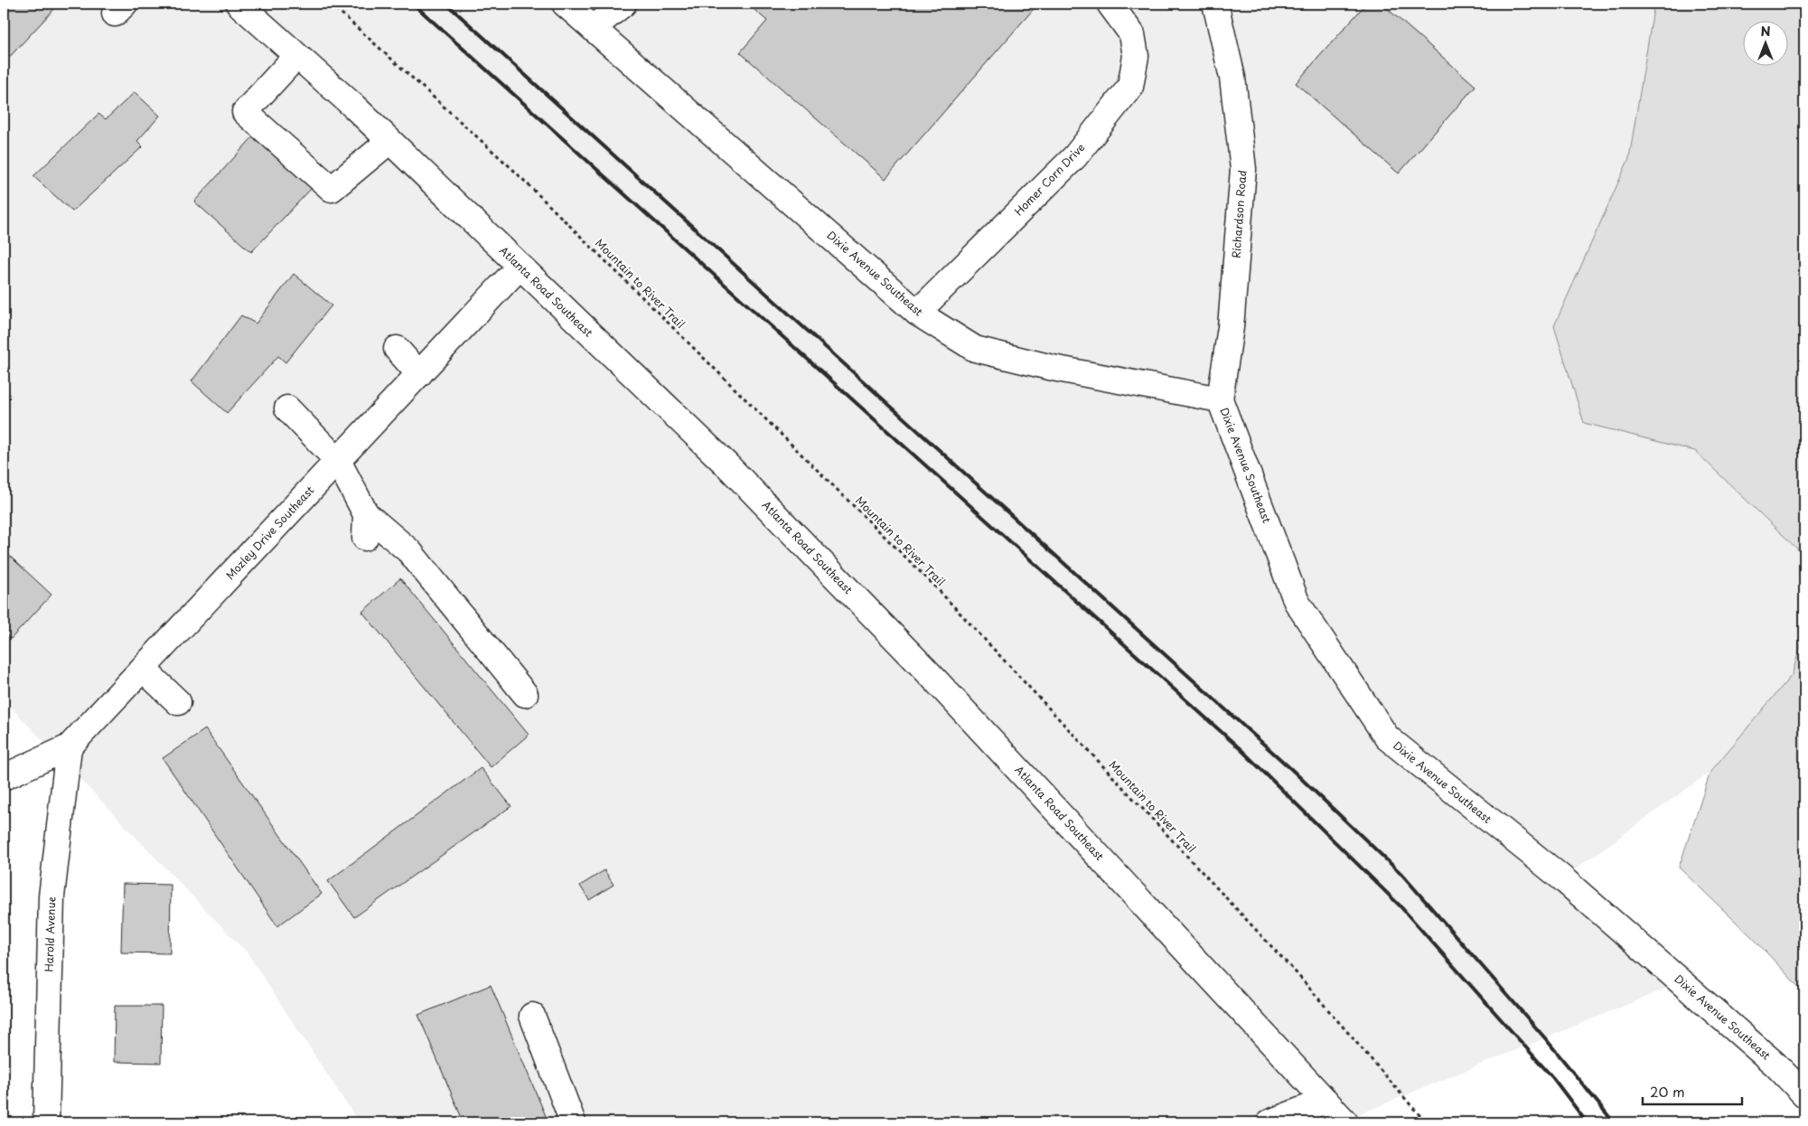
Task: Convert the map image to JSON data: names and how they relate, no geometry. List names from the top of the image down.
{
  "streets": {
    "street": [
      "Homer Corn Drive",
      "Richardson Road",
      "Dixie Avenue Southeast",
      "Atlanta Road Southeast",
      "Mozley Drive Southeast",
      "Harold Avenue"
    ],
    "path": ["Mountain to River Trail"]
  },
  "crossings": [
    ["Homer Corn Drive", "Dixie Avenue Southeast"],
    ["Richardson Road", "Dixie Avenue Southeast"],
    ["Atlanta Road Southeast", "Mozley Drive Southeast"],
    ["Mozley Drive Southeast", "Harold Avenue"]
  ],
  "scale_bar": "20 m",
  "north": "top"
}
